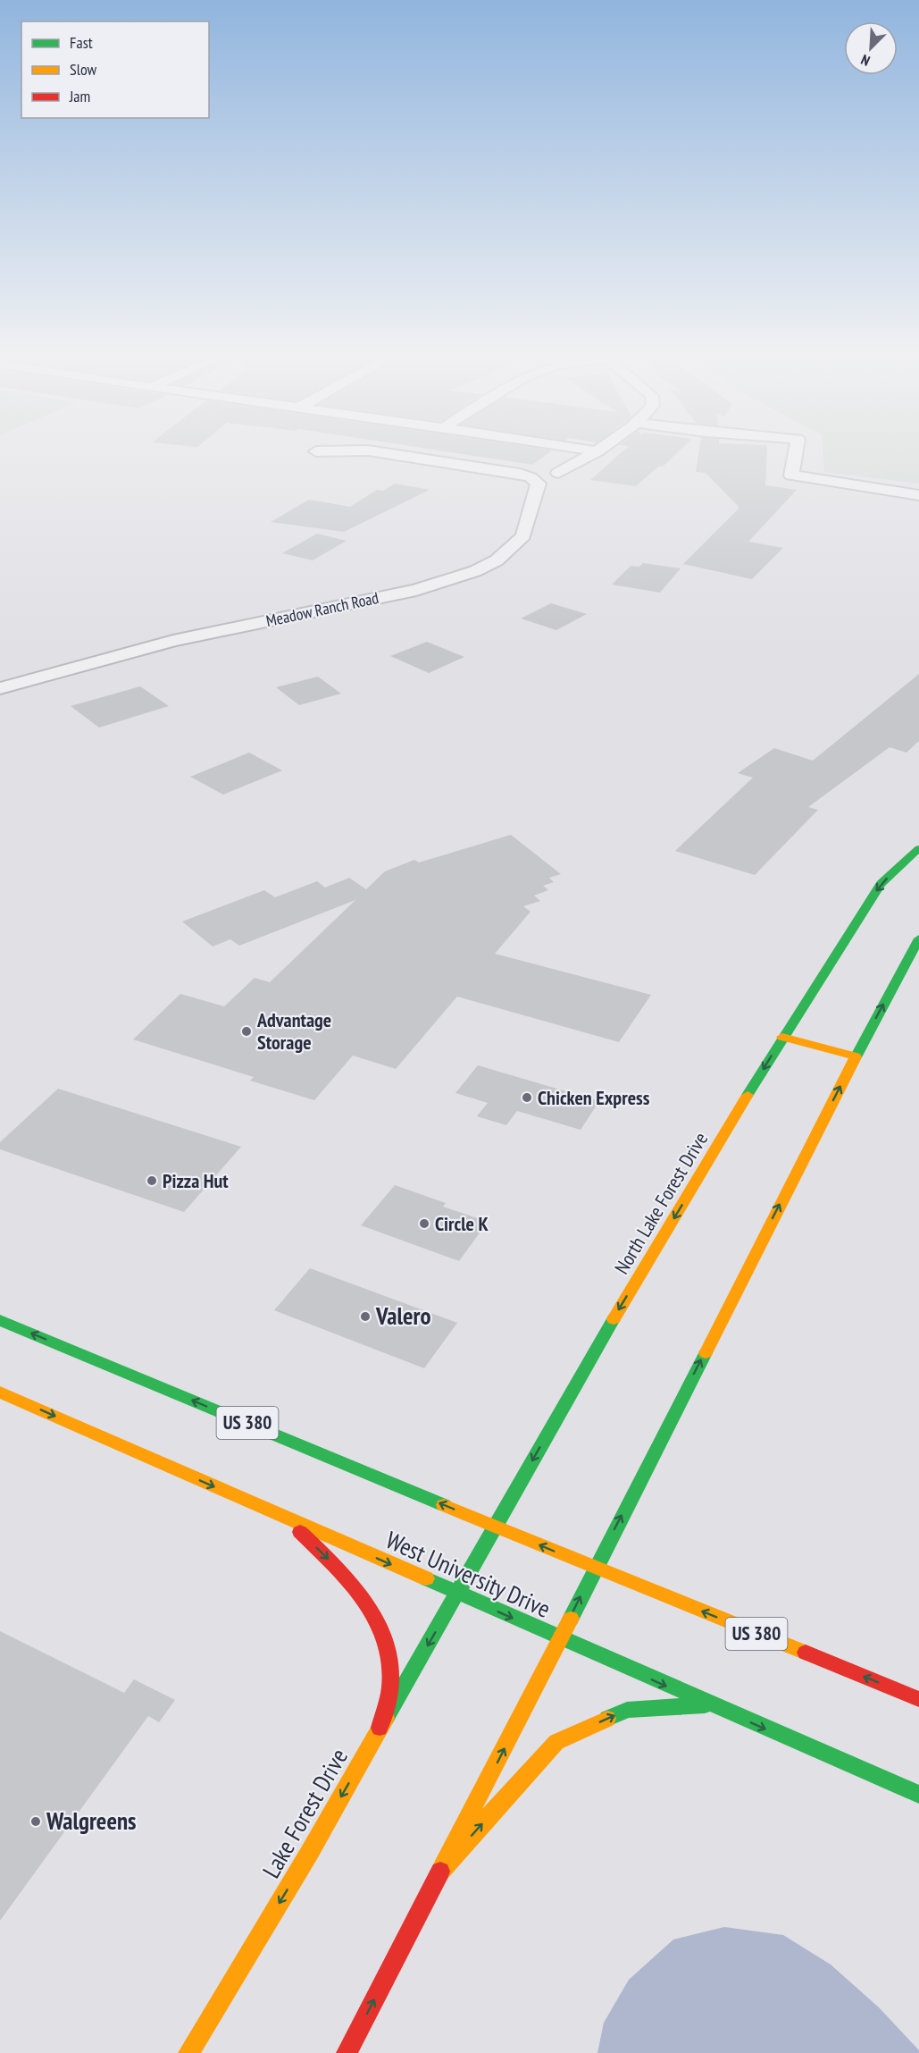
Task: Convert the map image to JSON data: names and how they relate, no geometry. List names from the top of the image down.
{
  "streets": {
    "main road": [
      "North Lake Forest Drive",
      "US 380",
      "West University Drive",
      "Lake Forest Drive"
    ],
    "street": ["Meadow Ranch Road"]
  },
  "crossings": [
    ["North Lake Forest Drive", "US 380"],
    ["North Lake Forest Drive", "West University Drive"],
    ["North Lake Forest Drive", "Lake Forest Drive"],
    ["West University Drive", "Lake Forest Drive"]
  ],
  "one_way": ["Lake Forest Drive"],
  "places": [
    "Advantage Storage",
    "Chicken Express",
    "Pizza Hut",
    "Circle K",
    "Valero",
    "Walgreens"
  ],
  "legend": ["Fast", "Slow", "Jam"],
  "north": "bottom left"
}
